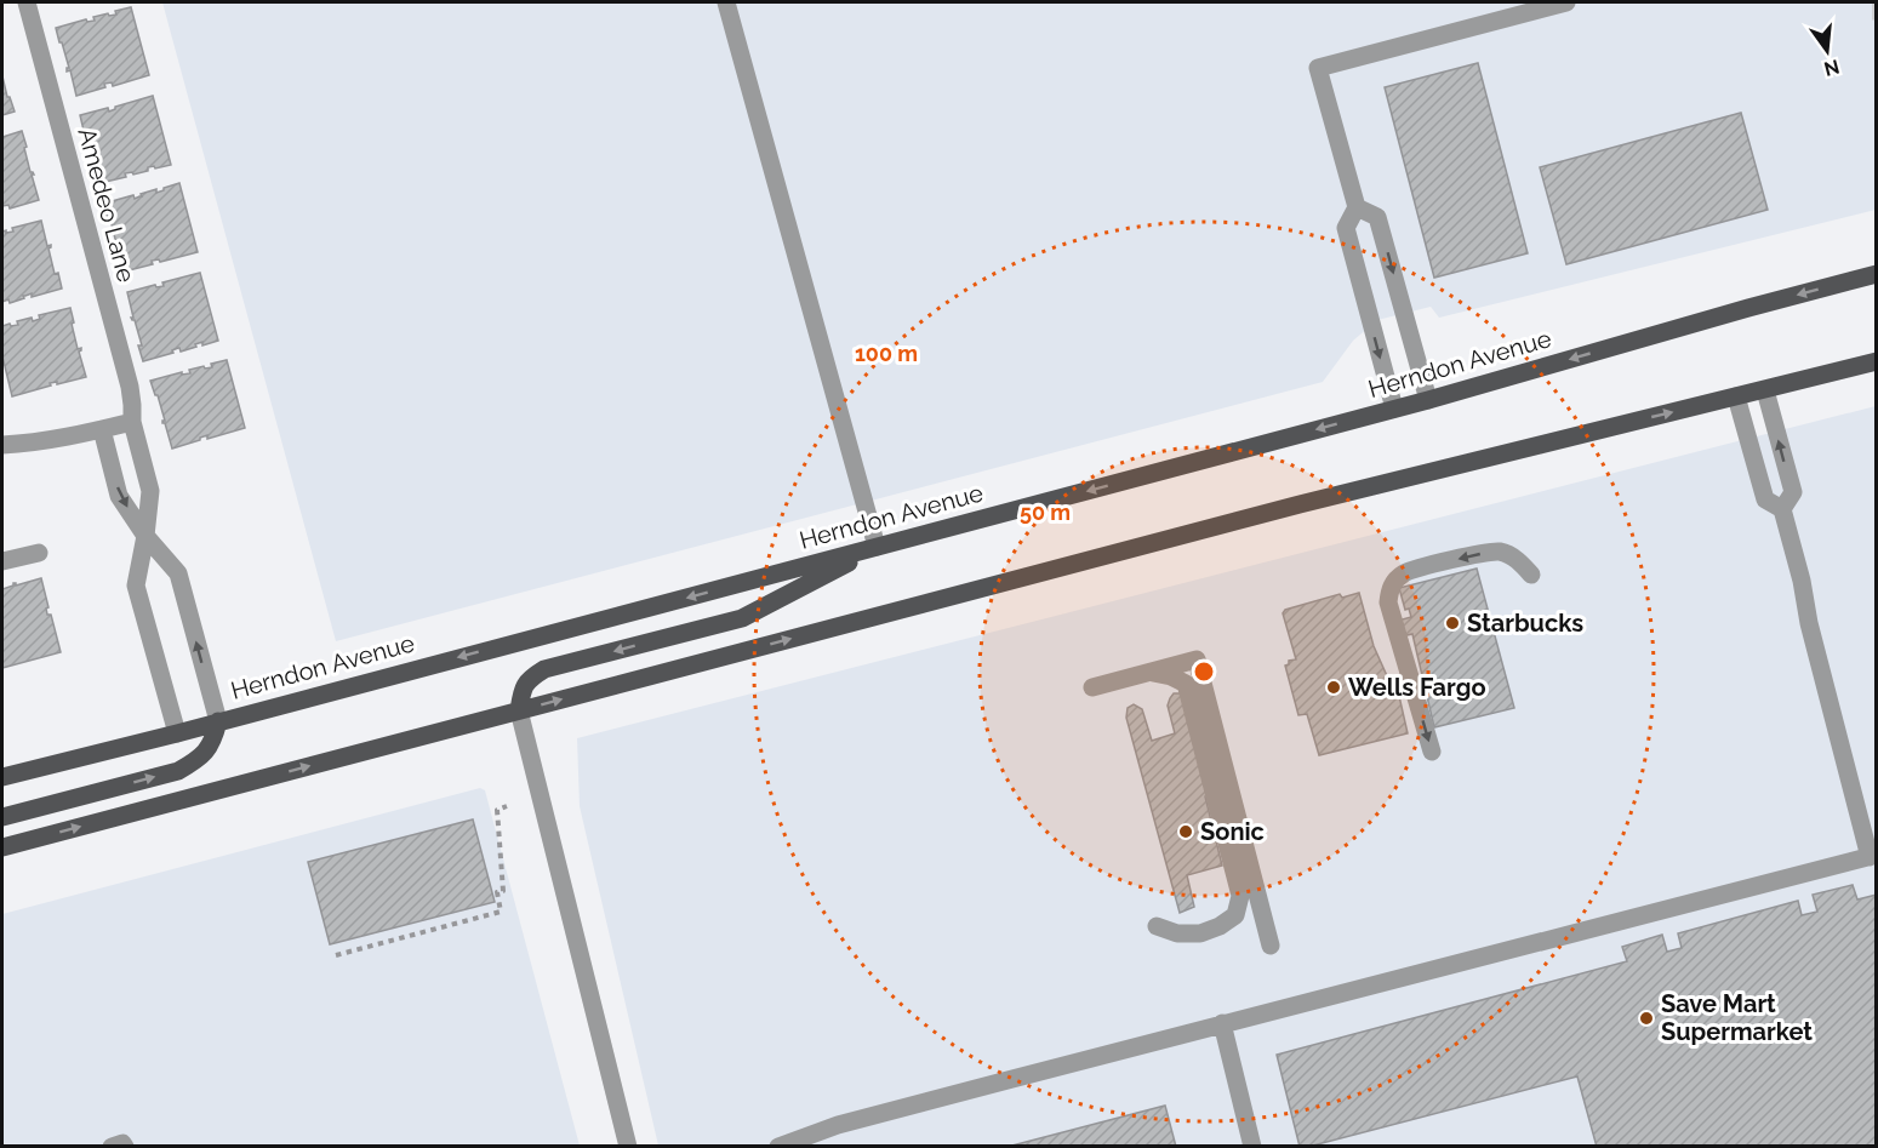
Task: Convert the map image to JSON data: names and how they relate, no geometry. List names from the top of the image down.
{
  "streets": {
    "main road": ["Herndon Avenue"],
    "street": ["Amedeo Lane"]
  },
  "crossings": [
    ["Amedeo Lane", "Herndon Avenue"]
  ],
  "places": [
    "Starbucks",
    "Wells Fargo",
    "Sonic",
    "Save Mart Supermarket"
  ],
  "north": "bottom",
  "rings": ["100 m", "50 m"]
}
